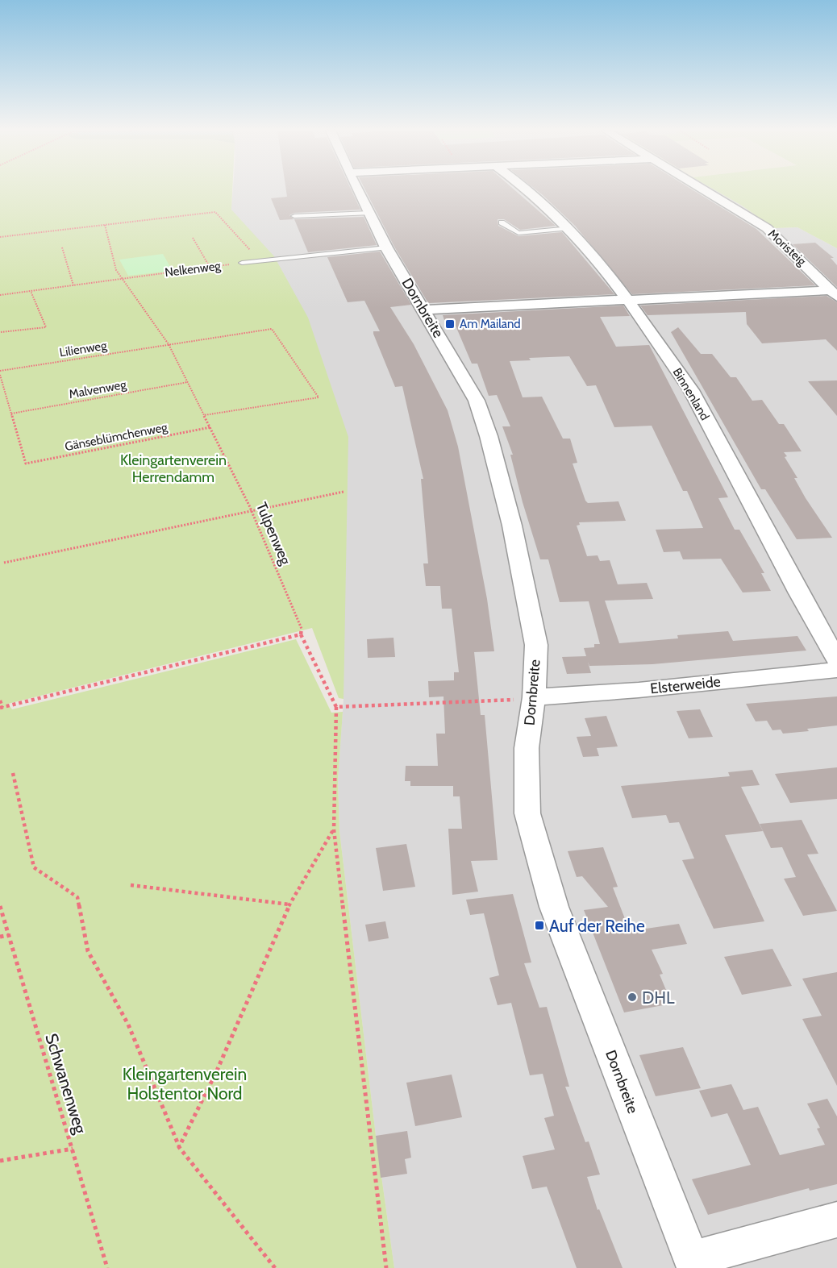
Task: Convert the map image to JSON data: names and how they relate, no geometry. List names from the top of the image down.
{
  "streets": {
    "street": [
      "Moristeig",
      "Dornbreite",
      "Binnenland",
      "Elsterweide"
    ],
    "lane": ["Nelkenweg"],
    "path": [
      "Lilienweg",
      "Malvenweg",
      "Gänseblümchenweg",
      "Tulpenweg",
      "Schwanenweg"
    ]
  },
  "crossings": [
    ["Nelkenweg", "Dornbreite"],
    ["Nelkenweg", "Tulpenweg"],
    ["Dornbreite", "Elsterweide"],
    ["Lilienweg", "Tulpenweg"],
    ["Malvenweg", "Gänseblümchenweg"],
    ["Malvenweg", "Tulpenweg"],
    ["Gänseblümchenweg", "Tulpenweg"]
  ],
  "parks": ["Kleingartenverein Herrendamm", "Kleingartenverein Holstentor Nord"],
  "places": {
    "transit": ["Am Mailand", "Auf der Reihe"],
    "other": ["DHL"]
  }
}
